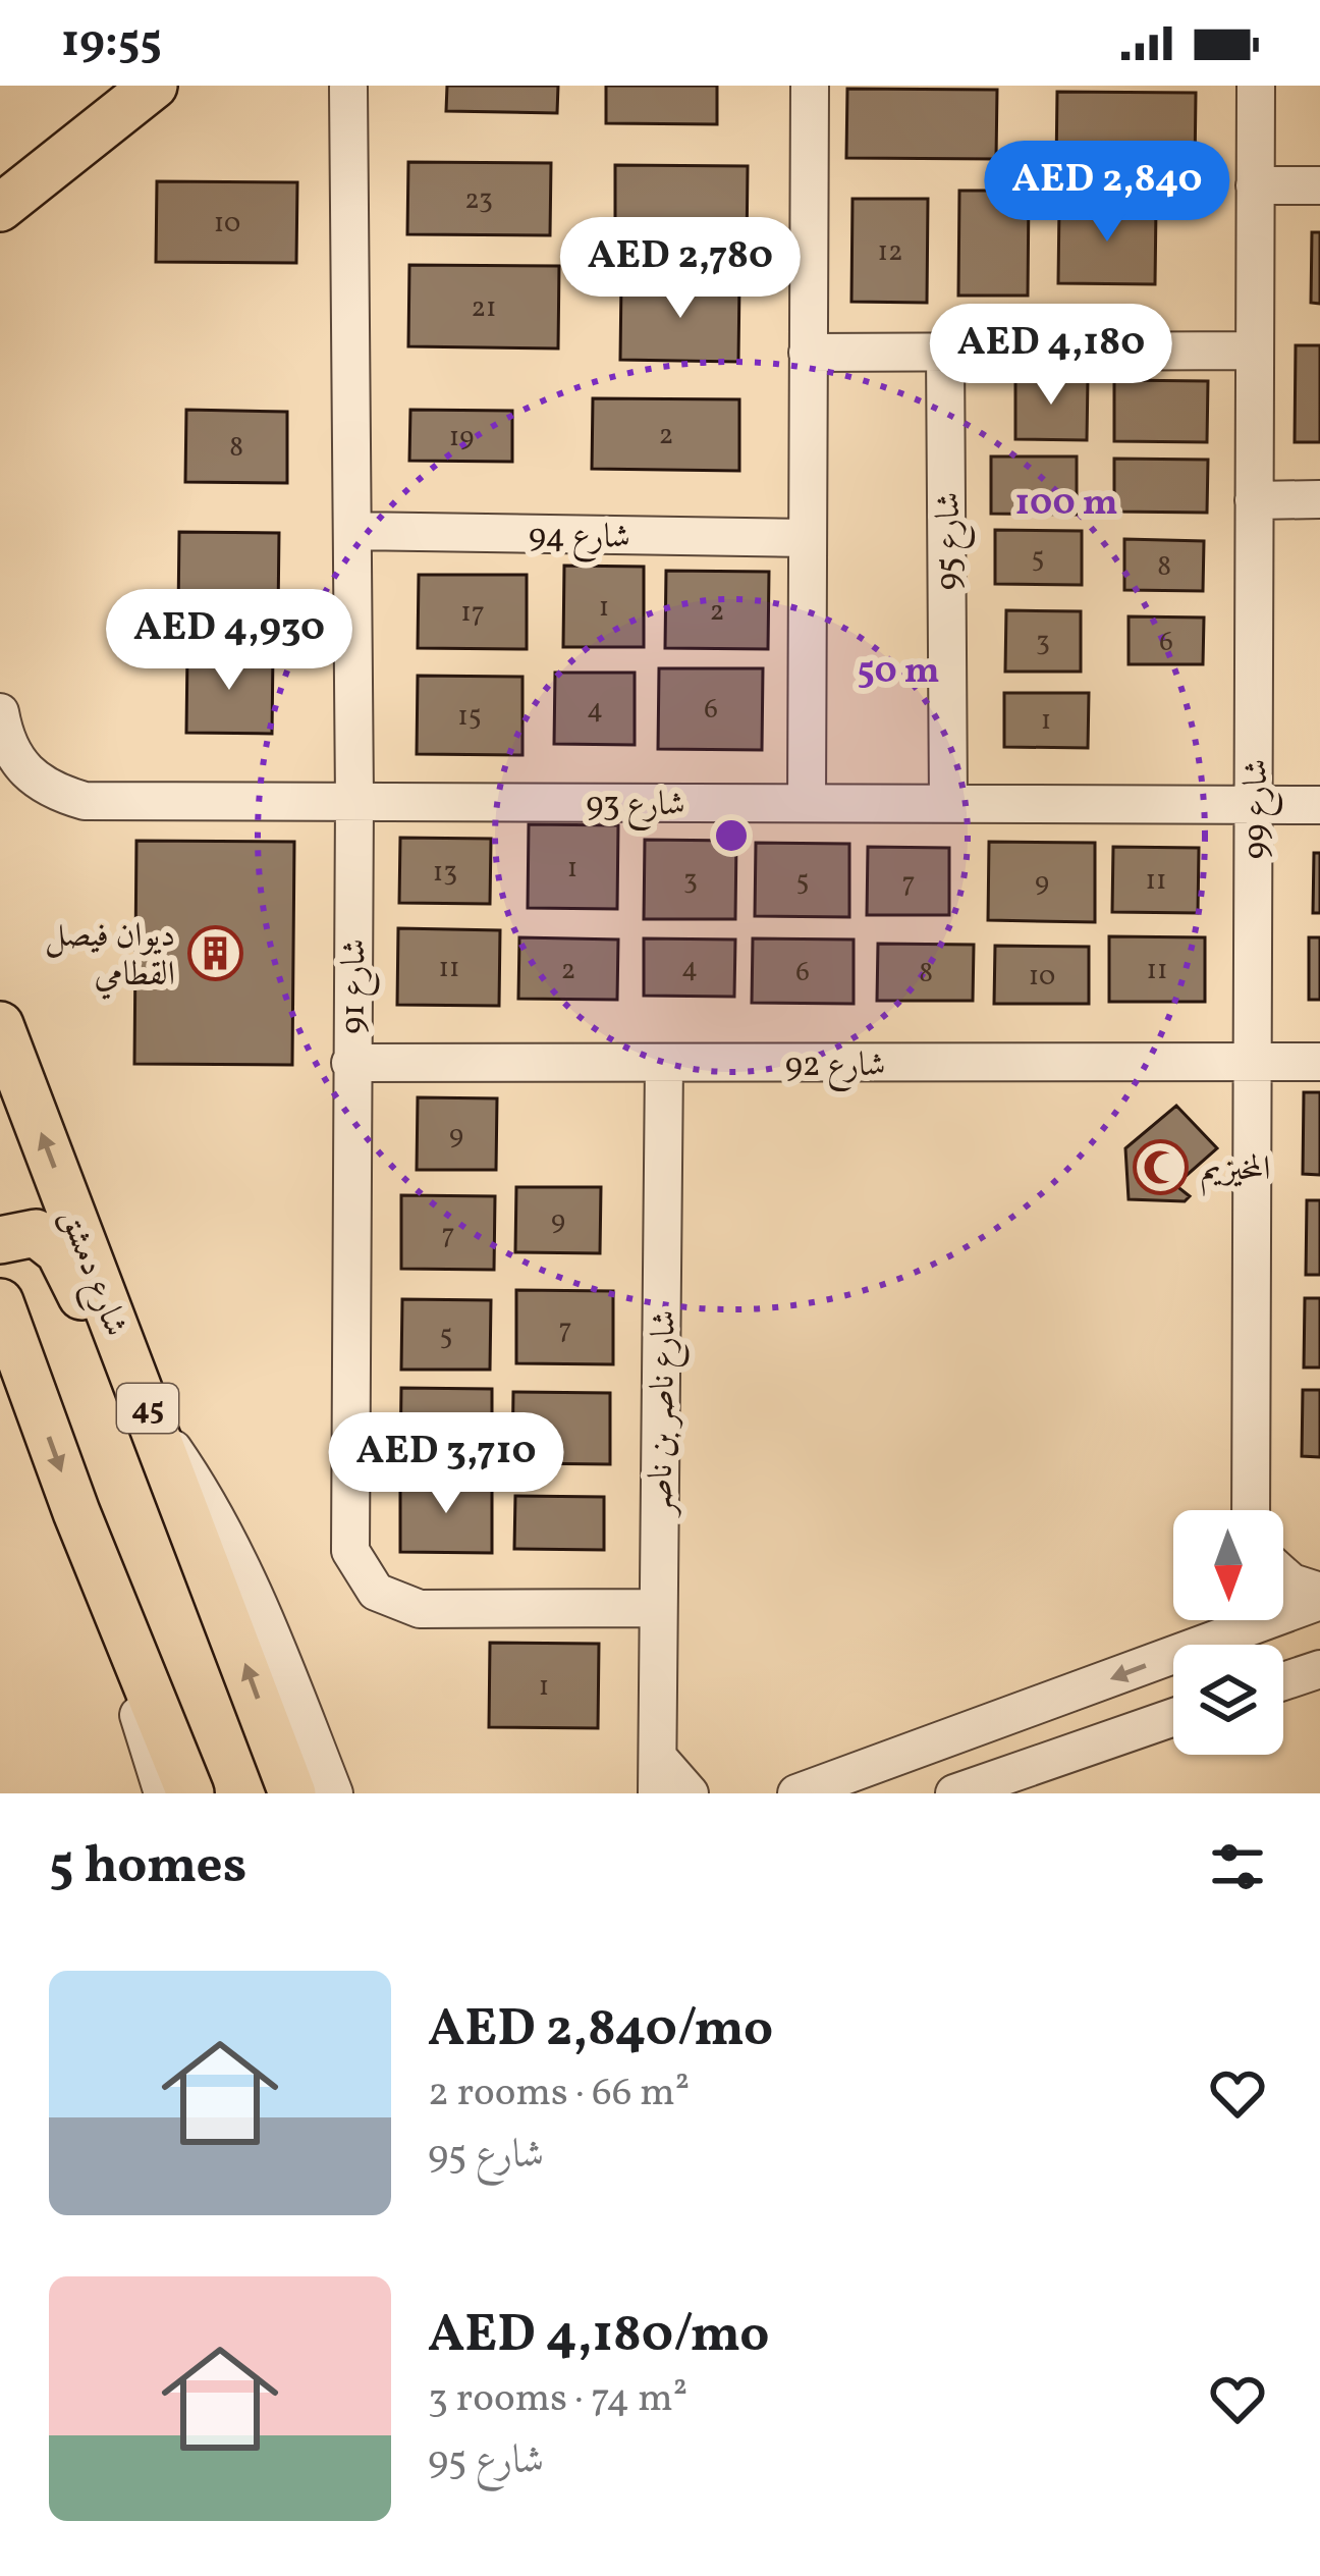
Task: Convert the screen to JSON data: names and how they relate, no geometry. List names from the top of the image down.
{
  "streets": {
    "main road": ["شارع دمشق", "45"],
    "street": [
      "شارع 94",
      "شارع 95",
      "شارع 93",
      "شارع 99",
      "شارع 91",
      "شارع 92",
      "شارع ناصر بن ناصر"
    ]
  },
  "crossings": [
    ["شارع 94", "شارع 91"],
    ["شارع 95", "شارع 93"],
    ["شارع 93", "شارع 99"],
    ["شارع 93", "شارع 91"],
    ["شارع 99", "شارع 92"],
    ["شارع 91", "شارع 92"],
    ["شارع 91", "شارع ناصر بن ناصر"],
    ["شارع 92", "شارع ناصر بن ناصر"]
  ],
  "places": {
    "building": ["ديوان فيصل القطامي"],
    "mosque": ["المخيزيم"]
  },
  "house_numbers": [
    "23",
    "10",
    "12",
    "21",
    "2",
    "19",
    "8",
    "5",
    "8",
    "1",
    "2",
    "17",
    "3",
    "6",
    "4",
    "6",
    "15",
    "1",
    "1",
    "13",
    "3",
    "11",
    "5",
    "7",
    "9",
    "11",
    "4",
    "2",
    "11",
    "6",
    "8",
    "10",
    "9",
    "9",
    "7",
    "7",
    "5",
    "1"
  ],
  "north": "bottom",
  "page": {
    "status": "19:55",
    "price": [
      "AED 2,840",
      "AED 2,780",
      "AED 4,180",
      "AED 4,930",
      "AED 3,710"
    ],
    "heading": "5 homes",
    "list": [
      {
        "name": "AED 2,840/mo",
        "note": "2 rooms · 66 m² · شارع 95"
      },
      {
        "name": "AED 4,180/mo",
        "note": "3 rooms · 74 m² · شارع 95"
      }
    ]
  },
  "rings": ["100 m", "50 m"]
}
